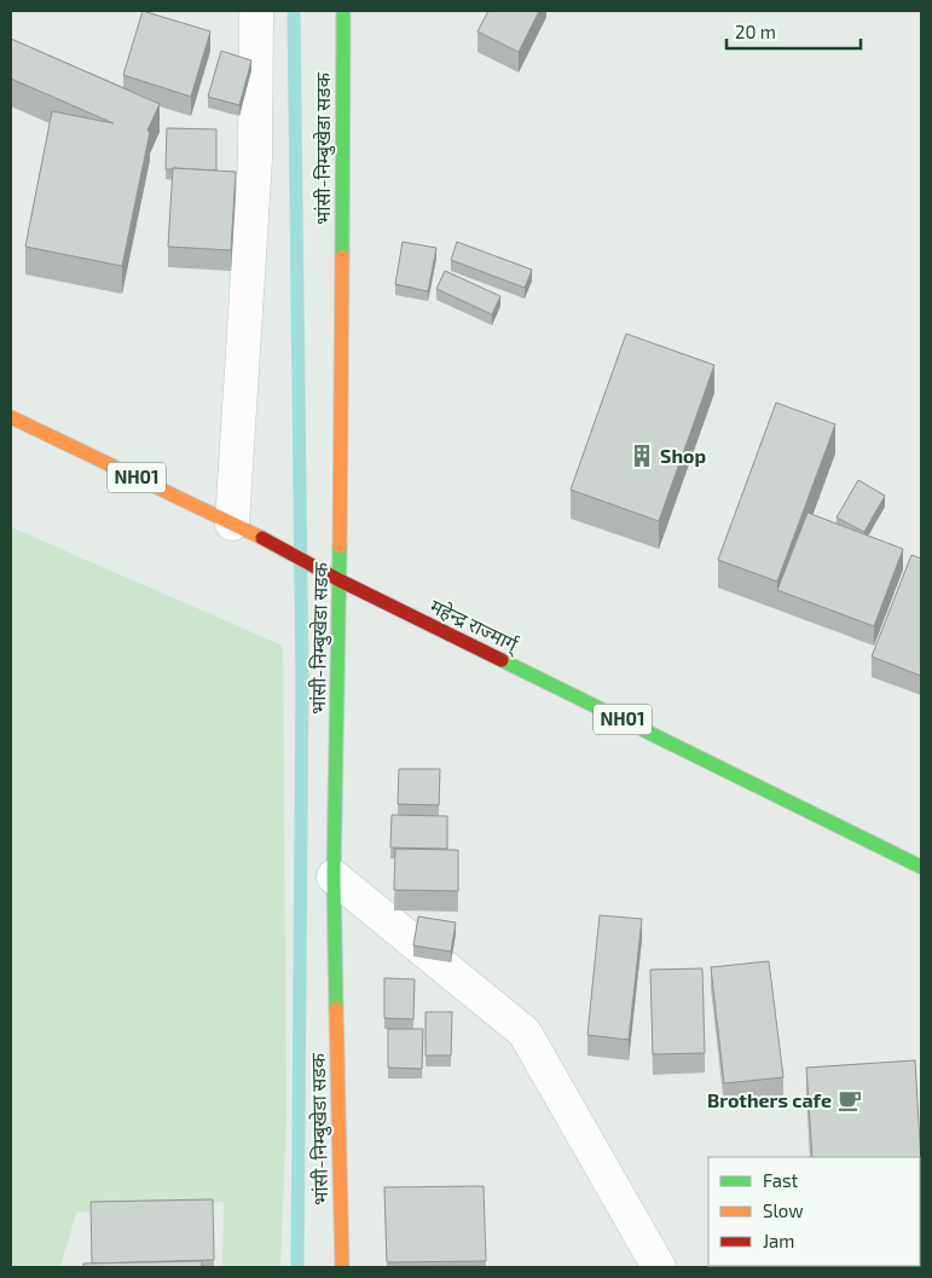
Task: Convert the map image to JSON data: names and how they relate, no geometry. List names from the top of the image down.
{
  "streets": {
    "main road": ["भांसी-निम्बुखेडा सडक", "NH01", "महेन्द्र राज्मार्ग्"]
  },
  "crossings": [
    ["भांसी-निम्बुखेडा सडक", "महेन्द्र राज्मार्ग्"]
  ],
  "places": {
    "building": ["Shop"],
    "cafe": ["Brothers cafe"]
  },
  "legend": ["Fast", "Slow", "Jam"],
  "scale_bar": "20 m"
}
